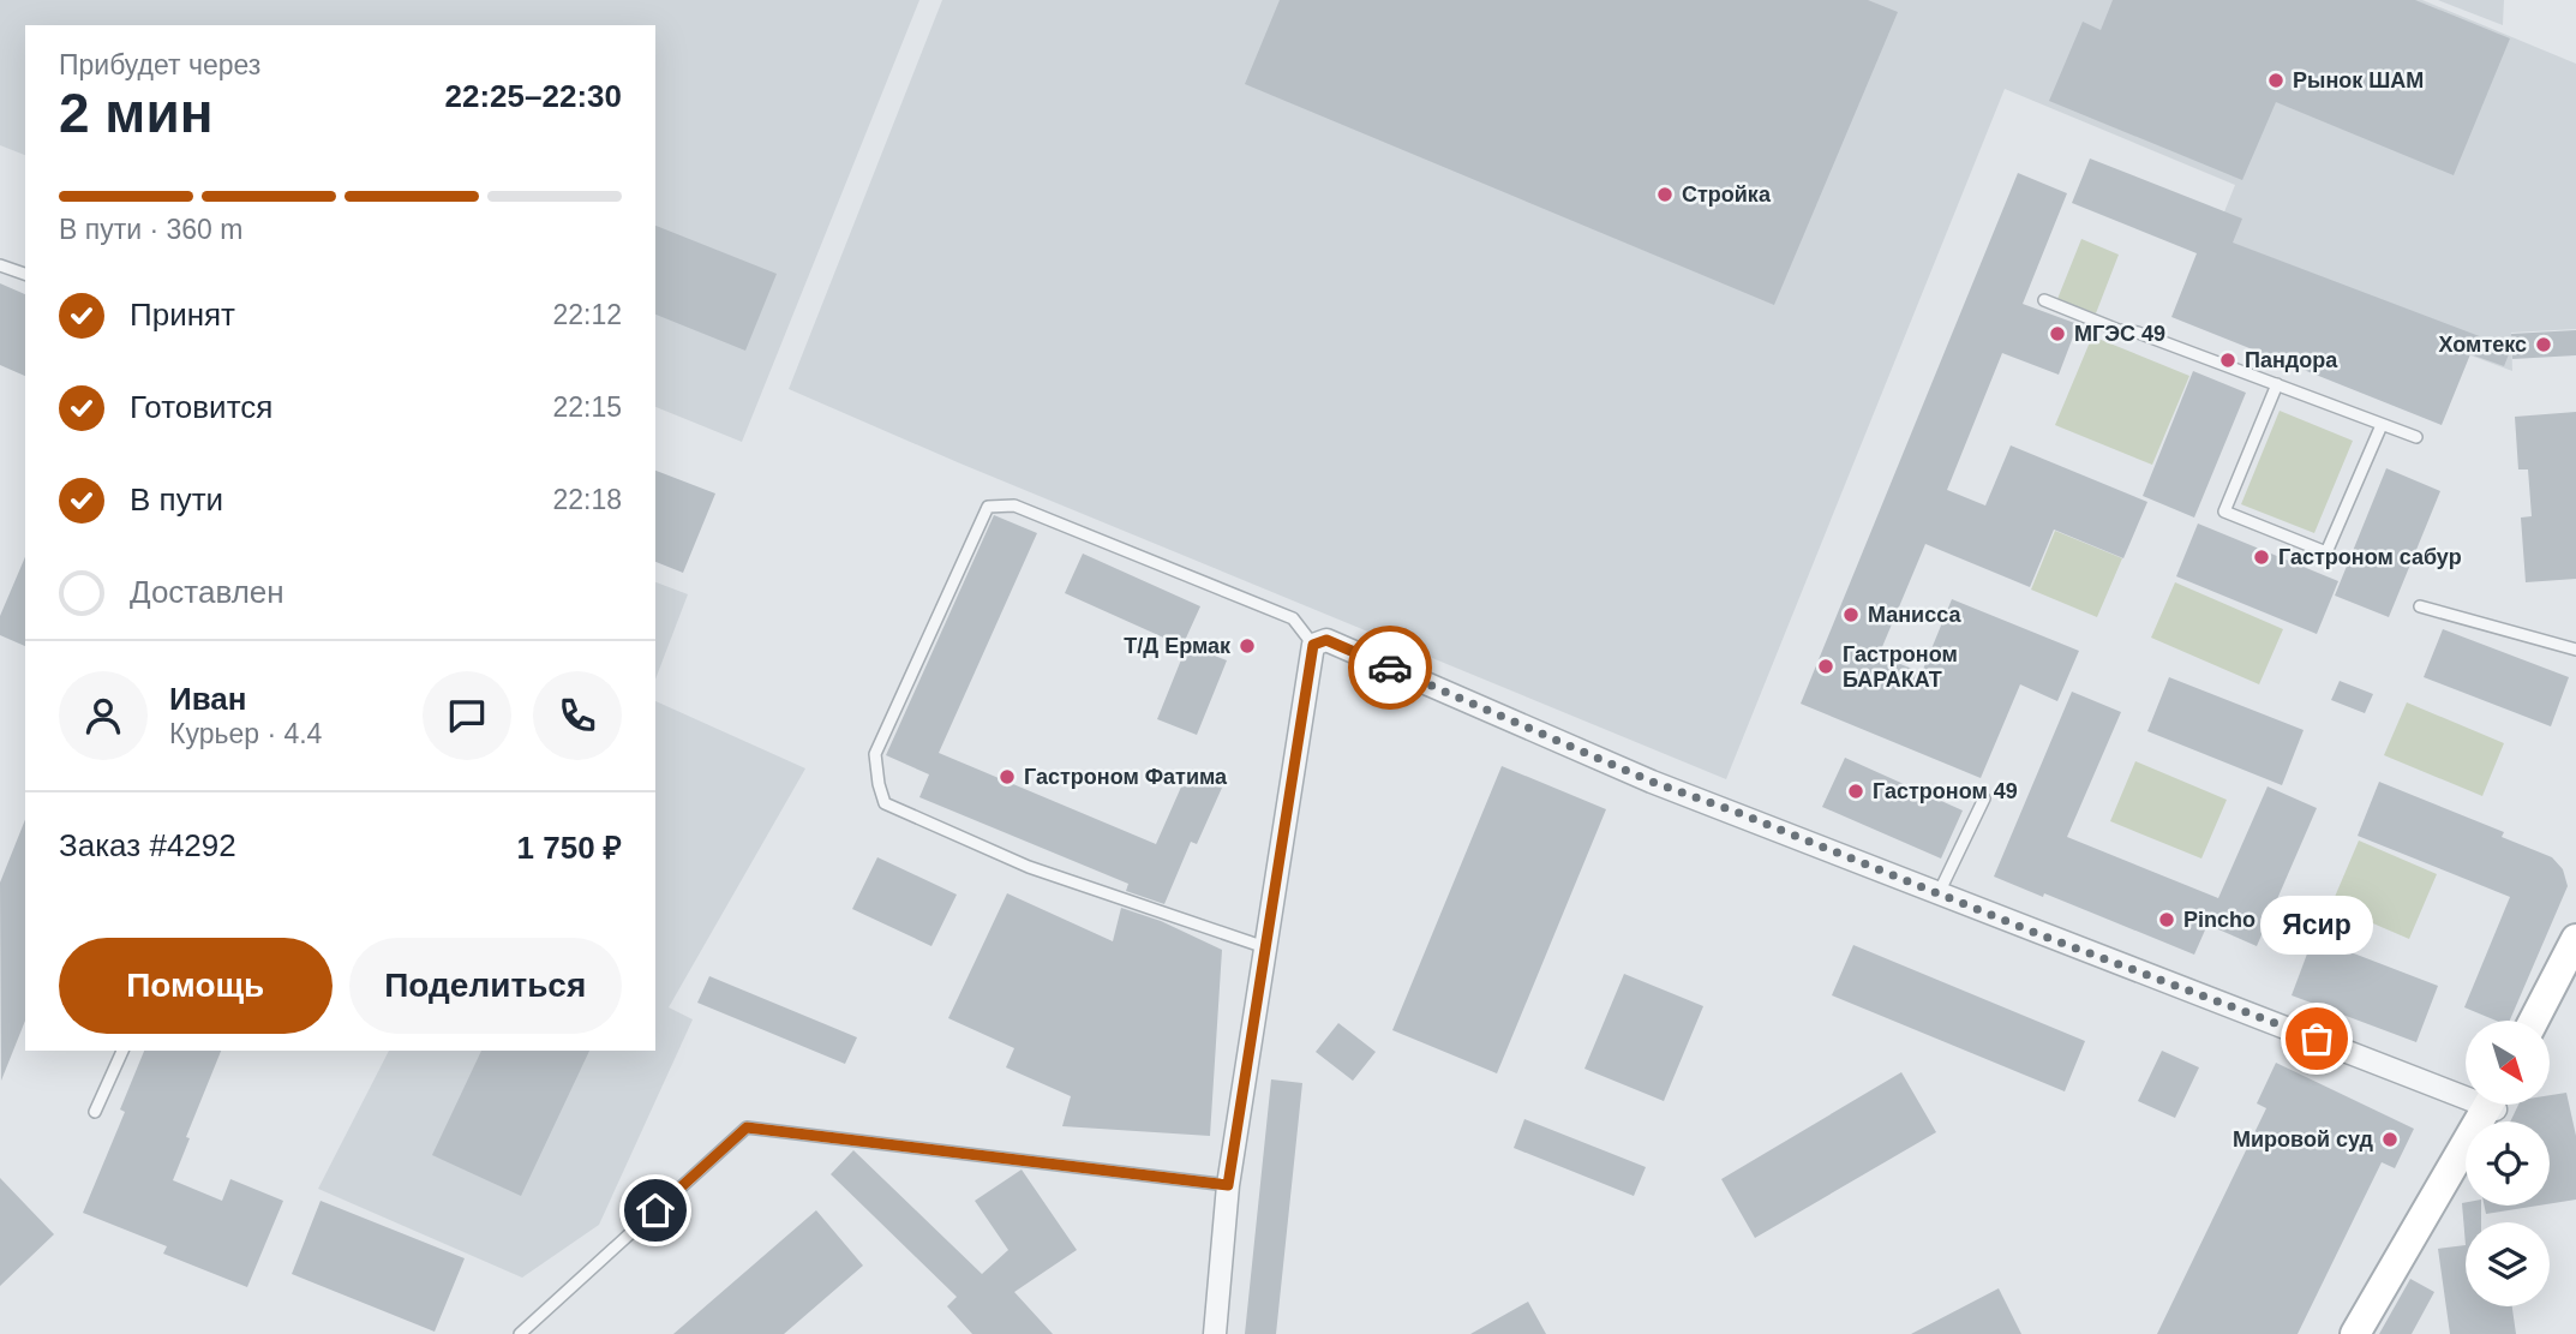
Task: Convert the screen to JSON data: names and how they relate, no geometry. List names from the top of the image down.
{
  "places": [
    "Рынок ШАМ",
    "Стройка",
    "МГЭС 49",
    "Хомтекс",
    "Пандора",
    "Гастроном сабур",
    "Манисса",
    "Т/Д Ермак",
    "Гастроном БАРАКАТ",
    "Гастроном Фатима",
    "Гастроном 49",
    "Pincho",
    "Ясир",
    "Мировой суд"
  ],
  "north": "bottom right",
  "page": {
    "heading": ["2 мин", "Прибудет через", "22:25–22:30"],
    "panel": [
      "Иван",
      "Курьер · 4.4",
      "Заказ #4292",
      "1 750 ₽"
    ],
    "bar": "В пути · 360 m",
    "list": [
      ["Принят", "22:12"],
      ["Готовится", "22:15"],
      ["В пути", "22:18"],
      "Доставлен"
    ],
    "bubble": "Ясир",
    "buttons": ["Помощь", "Поделиться"]
  }
}
